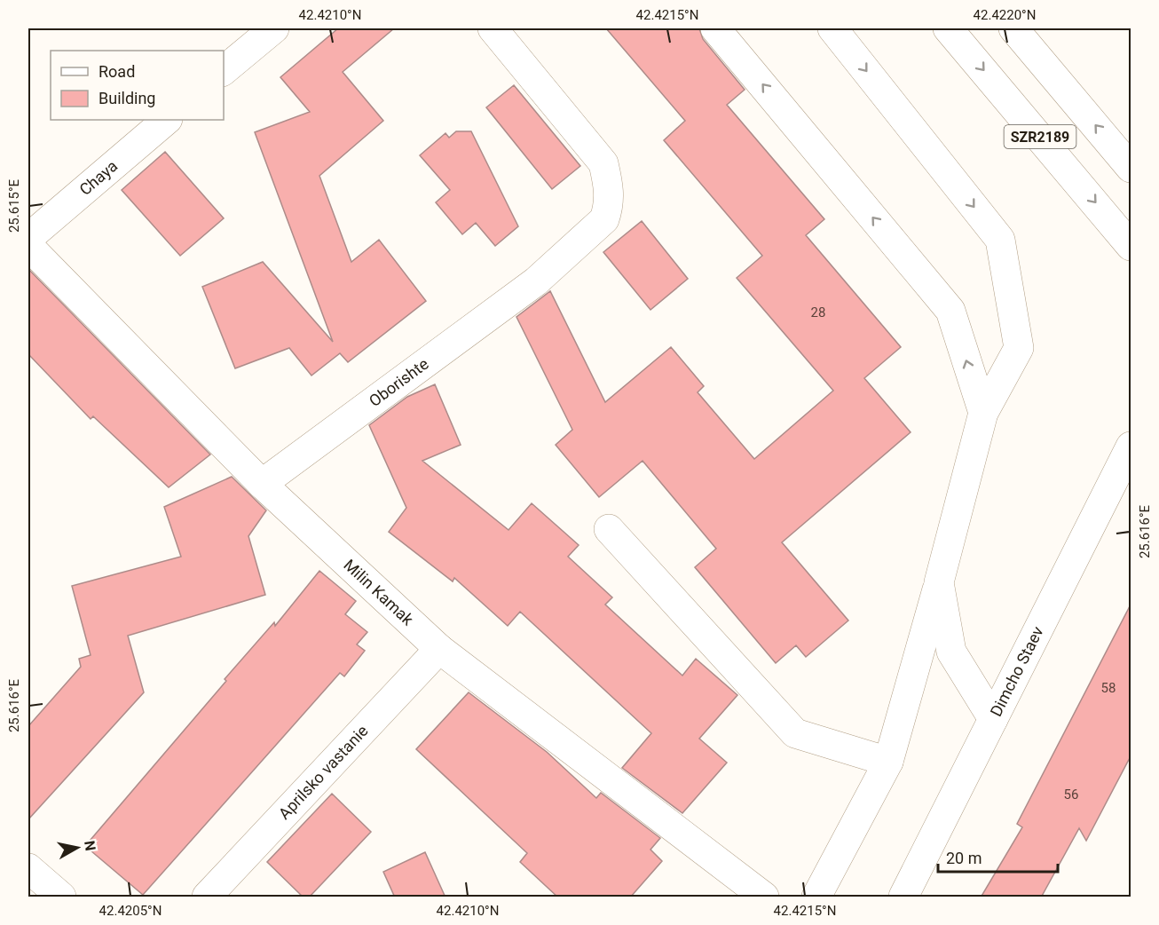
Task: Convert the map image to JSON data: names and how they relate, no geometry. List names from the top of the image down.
{
  "streets": {
    "street": [
      "SZR2189",
      "Chaya",
      "Oborishte",
      "Milin Kamak",
      "Dimcho Staev",
      "Aprilsko vastanie"
    ]
  },
  "crossings": [
    ["Oborishte", "Milin Kamak"],
    ["Milin Kamak", "Aprilsko vastanie"]
  ],
  "house_numbers": ["28", "58", "56"],
  "legend": ["Road", "Building"],
  "scale_bar": "20 m",
  "north": "right",
  "coordinates": [
    "42.4210°N",
    "42.4215°N",
    "42.4220°N",
    "25.615°E",
    "25.616°E",
    "42.4205°N"
  ]
}
